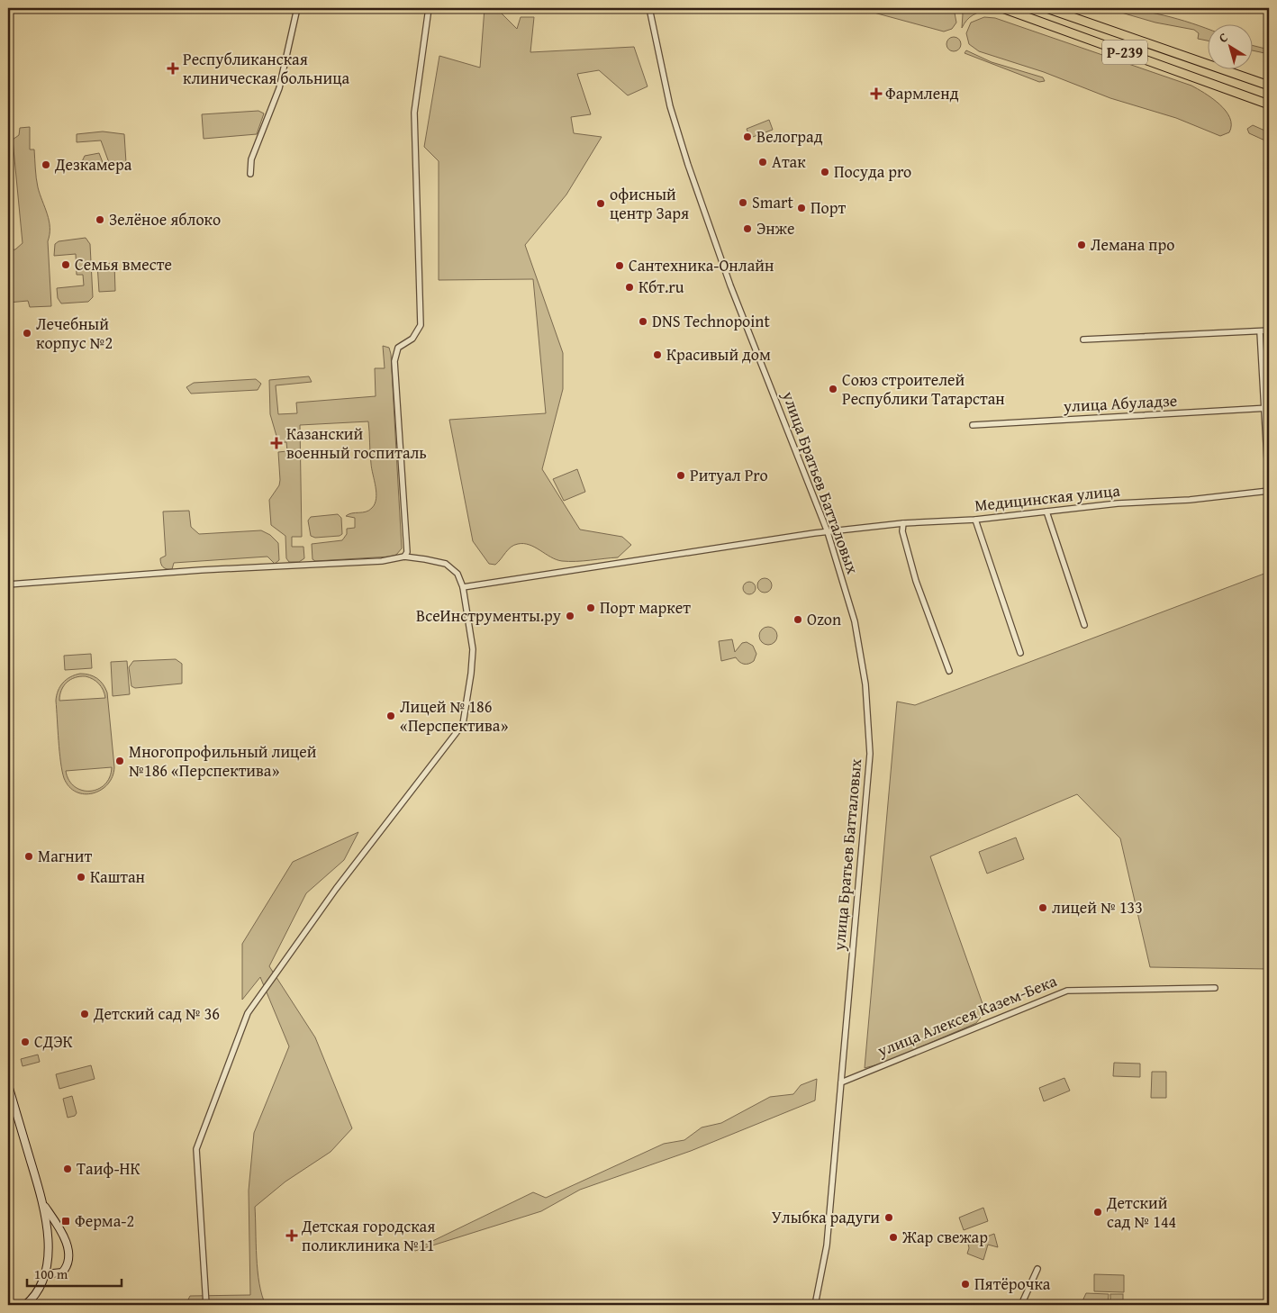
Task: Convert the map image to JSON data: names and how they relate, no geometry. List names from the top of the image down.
{
  "streets": {
    "main road": ["Р-239"],
    "street": [
      "улица Абуладзе",
      "улица Братьев Батталовых",
      "Медицинская улица",
      "улица Алексея Казем-Бека"
    ]
  },
  "crossings": [
    ["улица Братьев Батталовых", "Медицинская улица"],
    ["улица Братьев Батталовых", "улица Алексея Казем-Бека"]
  ],
  "places": {
    "health": [
      "Республиканская клиническая больница",
      "Фармленд",
      "Казанский военный госпиталь",
      "Детская городская поликлиника №11"
    ],
    "other": [
      "Велоград",
      "Атак",
      "Дезкамера",
      "Посуда pro",
      "Smart",
      "офисный центр Заря",
      "Порт",
      "Зелёное яблоко",
      "Энже",
      "Лемана про",
      "Семья вместе",
      "Сантехника-Онлайн",
      "Кбт.ru",
      "DNS Technopoint",
      "Лечебный корпус №2",
      "Красивый дом",
      "Союз строителей Республики Татарстан",
      "Ритуал Pro",
      "Порт маркет",
      "ВсеИнструменты.ру",
      "Ozon",
      "Лицей № 186 «Перспектива»",
      "Многопрофильный лицей №186 «Перспектива»",
      "Магнит",
      "Каштан",
      "лицей № 133",
      "Детский сад № 36",
      "СДЭК",
      "Таиф-НК",
      "Детский сад № 144",
      "Улыбка радуги",
      "Жар свежар",
      "Пятёрочка"
    ],
    "transit": ["Ферма-2"]
  },
  "scale_bar": "100 m",
  "north": "top left"
}
